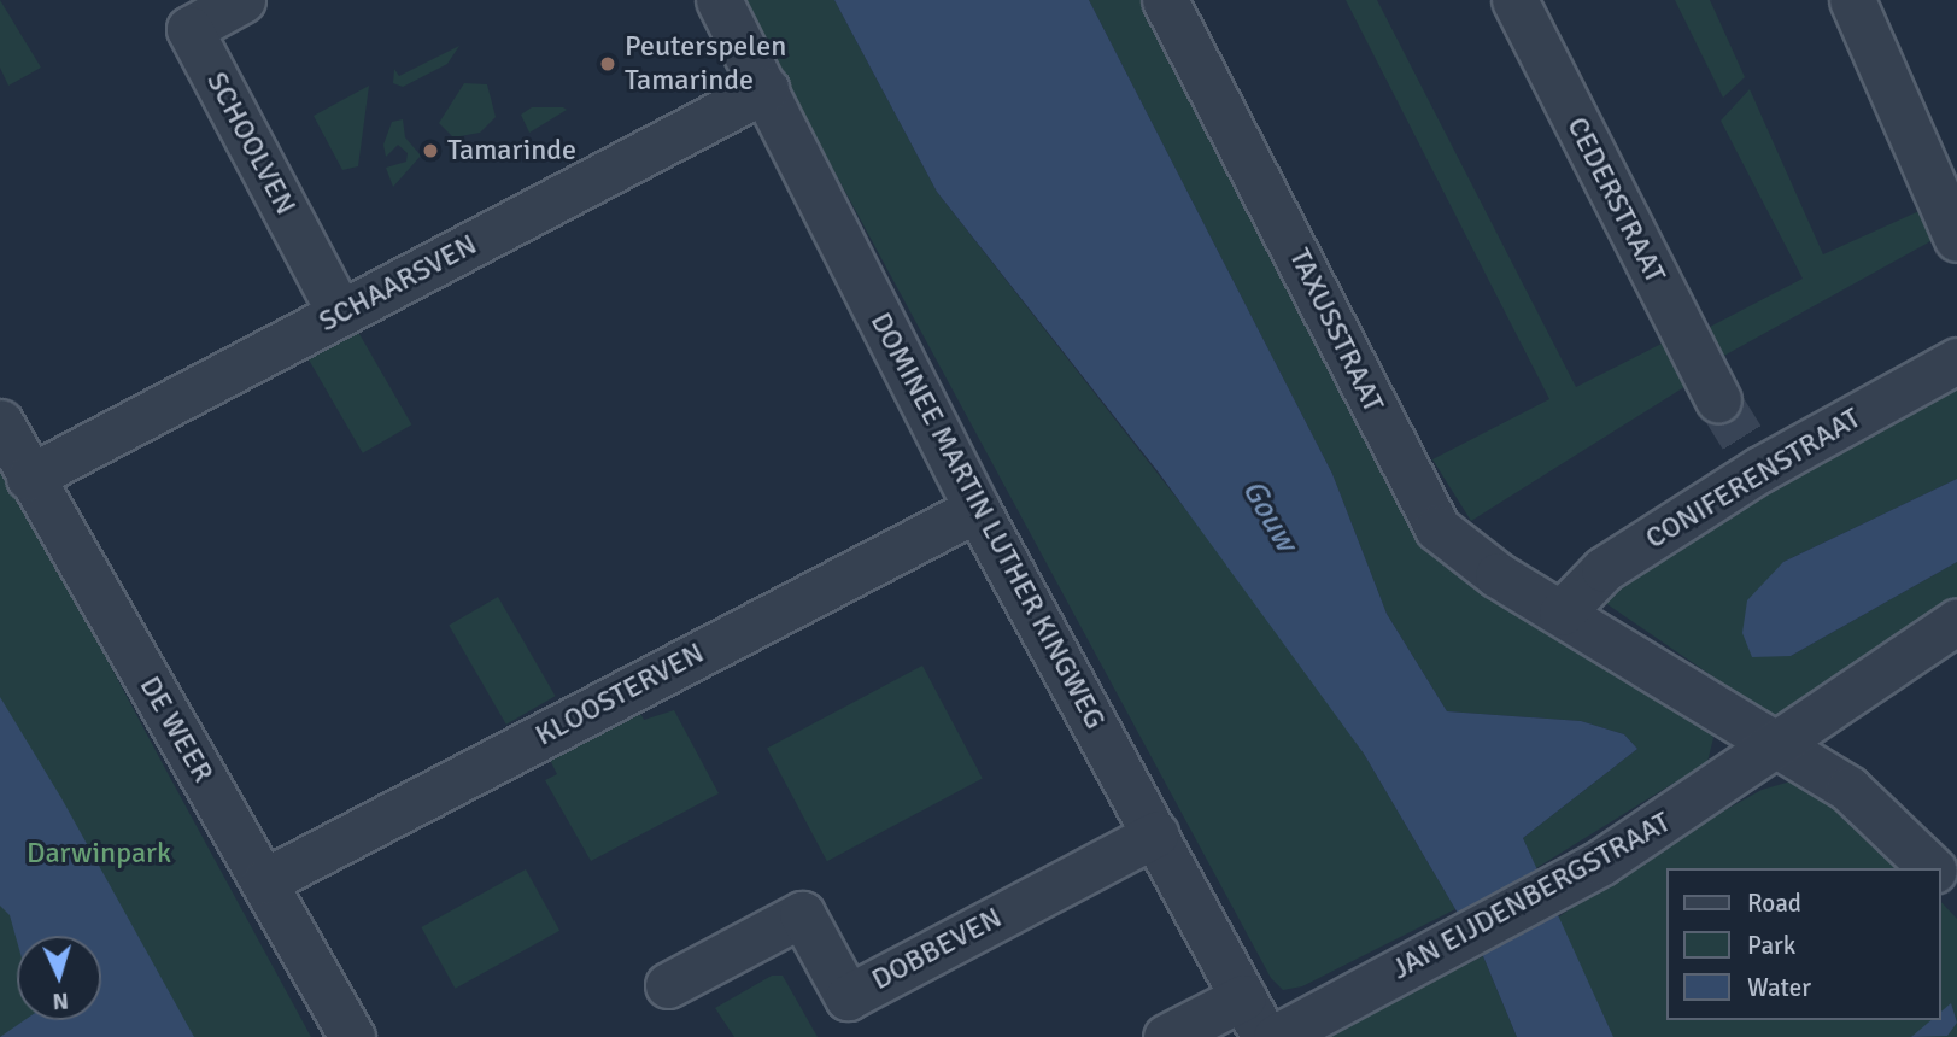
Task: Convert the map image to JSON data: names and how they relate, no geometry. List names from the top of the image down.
{
  "streets": {
    "street": [
      "SCHOOLVEN",
      "CEDERSTRAAT",
      "SCHAARSVEN",
      "TAXUSSTRAAT",
      "CONIFERENSTRAAT",
      "DOMINEE MARTIN LUTHER KINGWEG",
      "KLOOSTERVEN",
      "DE WEER",
      "JAN EIJDENBERGSTRAAT",
      "DOBBEVEN"
    ]
  },
  "crossings": [
    ["SCHOOLVEN", "SCHAARSVEN"],
    ["SCHAARSVEN", "DOMINEE MARTIN LUTHER KINGWEG"],
    ["SCHAARSVEN", "DE WEER"],
    ["TAXUSSTRAAT", "CONIFERENSTRAAT"],
    ["DOMINEE MARTIN LUTHER KINGWEG", "KLOOSTERVEN"],
    ["DOMINEE MARTIN LUTHER KINGWEG", "DOBBEVEN"],
    ["KLOOSTERVEN", "DE WEER"]
  ],
  "water": ["Gouw"],
  "parks": ["Darwinpark"],
  "places": ["Peuterspelen Tamarinde", "Tamarinde"],
  "legend": ["Road", "Park", "Water"],
  "north": "bottom"
}
